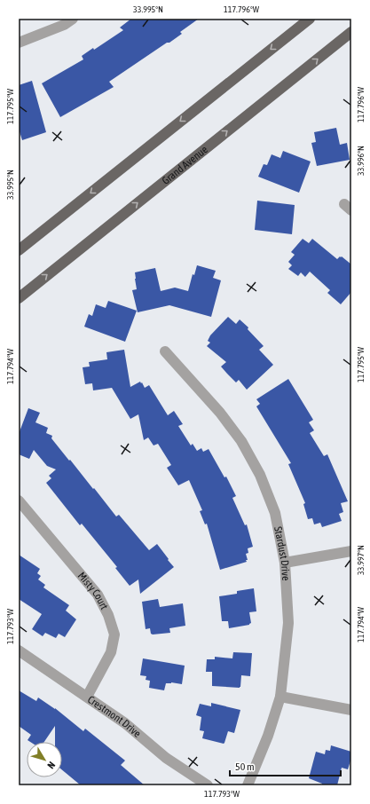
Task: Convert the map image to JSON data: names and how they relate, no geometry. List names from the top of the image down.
{
  "streets": {
    "main road": ["Grand Avenue"],
    "street": ["Stardust Drive", "Misty Court", "Crestmont Drive"]
  },
  "crossings": [
    ["Misty Court", "Crestmont Drive"]
  ],
  "scale_bar": "50 m",
  "north": "bottom right",
  "coordinates": [
    "33.995°N",
    "117.796°W",
    "117.795°W",
    "33.996°N",
    "117.794°W",
    "33.997°N",
    "117.793°W"
  ]
}
